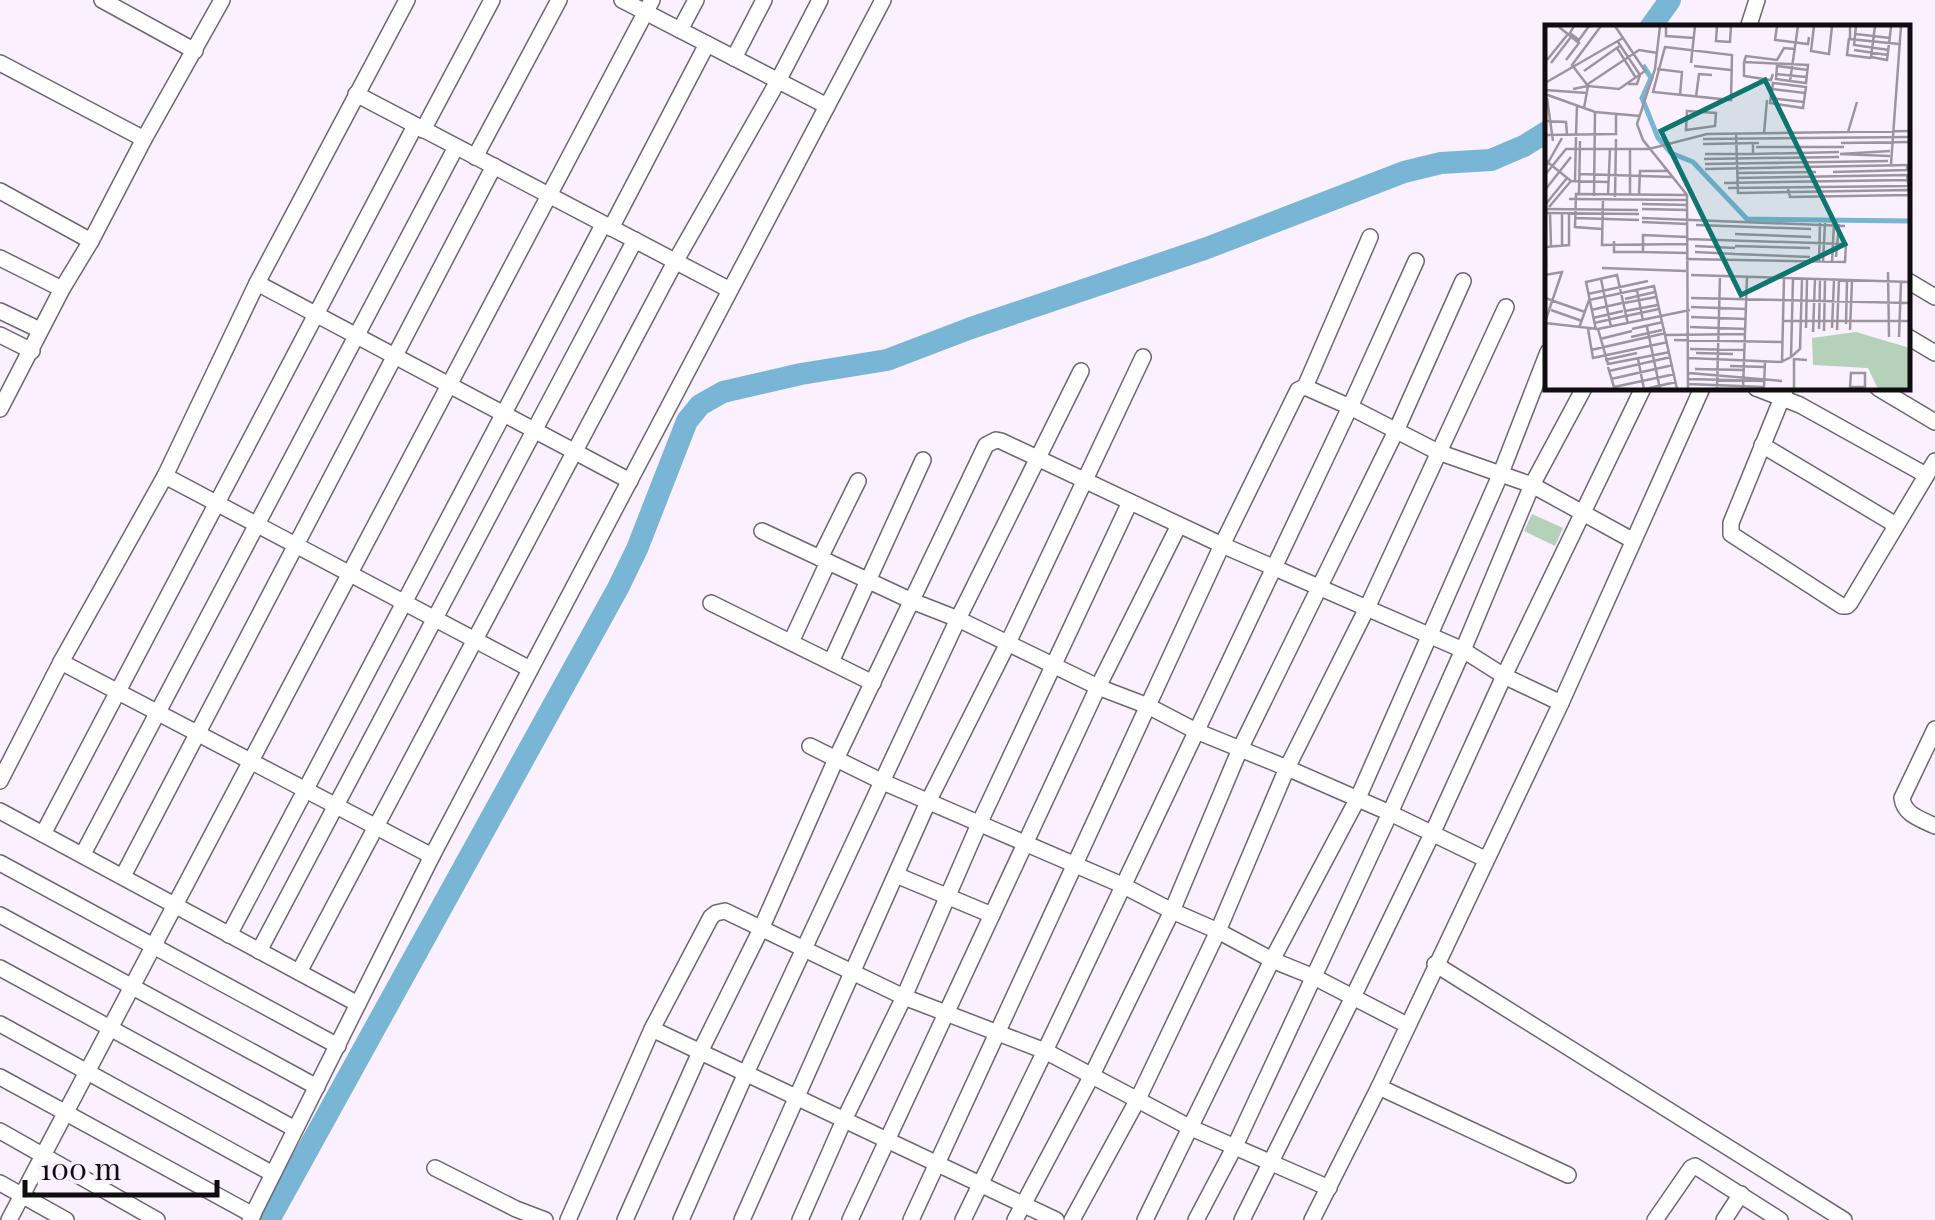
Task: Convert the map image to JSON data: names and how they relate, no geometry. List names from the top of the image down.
{
  "scale_bar": "100 m"
}
